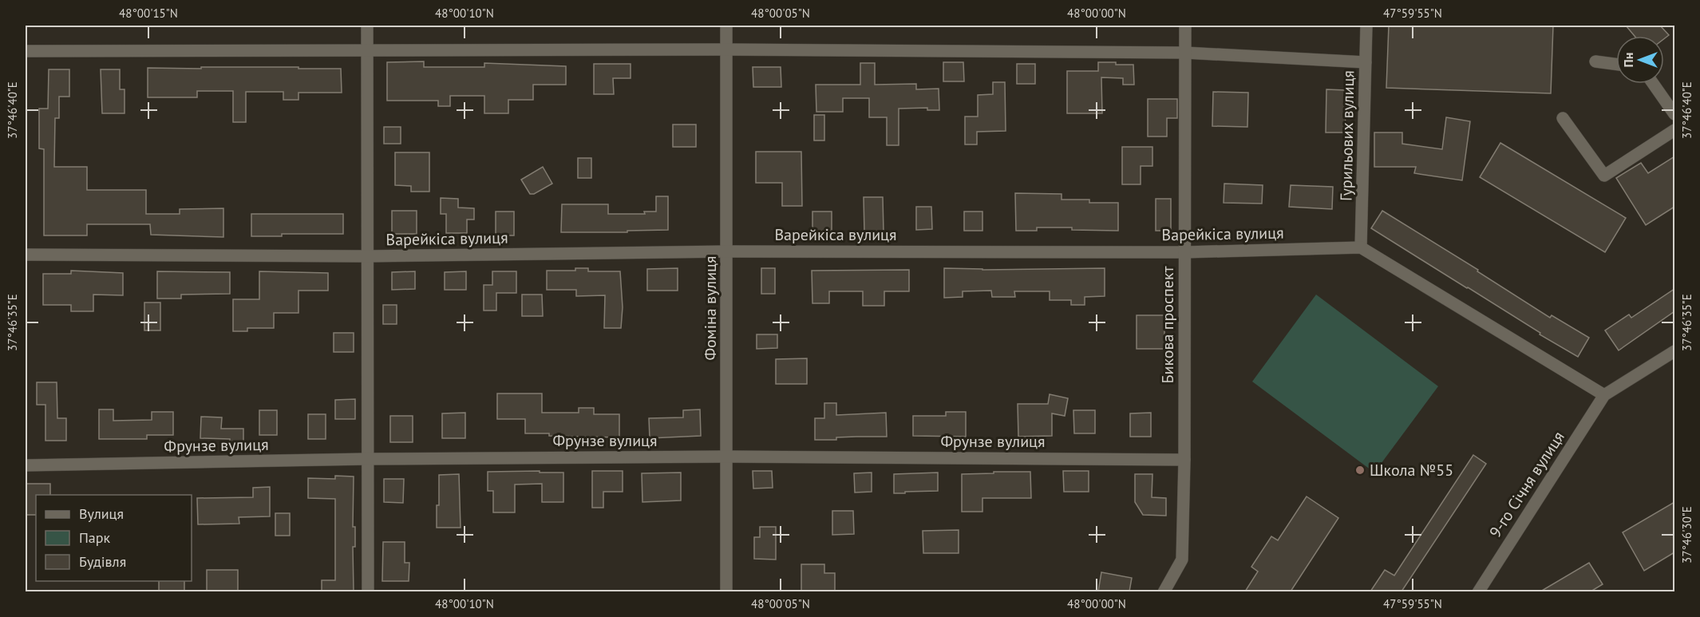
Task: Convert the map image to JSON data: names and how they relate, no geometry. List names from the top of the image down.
{
  "streets": {
    "street": [
      "Гурильових вулиця",
      "Варейкіса вулиця",
      "Фоміна вулиця",
      "Бикова проспект",
      "Фрунзе вулиця",
      "9-го Січня вулиця"
    ]
  },
  "crossings": [
    ["Гурильових вулиця", "Варейкіса вулиця"],
    ["Варейкіса вулиця", "Фоміна вулиця"],
    ["Варейкіса вулиця", "Бикова проспект"],
    ["Фоміна вулиця", "Фрунзе вулиця"],
    ["Бикова проспект", "Фрунзе вулиця"]
  ],
  "places": ["Школа №55"],
  "legend": ["Вулиця", "Парк", "Будівля"],
  "north": "left",
  "coordinates": [
    "48°00'15\"N",
    "48°00'10\"N",
    "48°00'05\"N",
    "48°00'00\"N",
    "47°59'55\"N",
    "37°46'40\"E",
    "37°46'35\"E",
    "37°46'30\"E"
  ]
}
